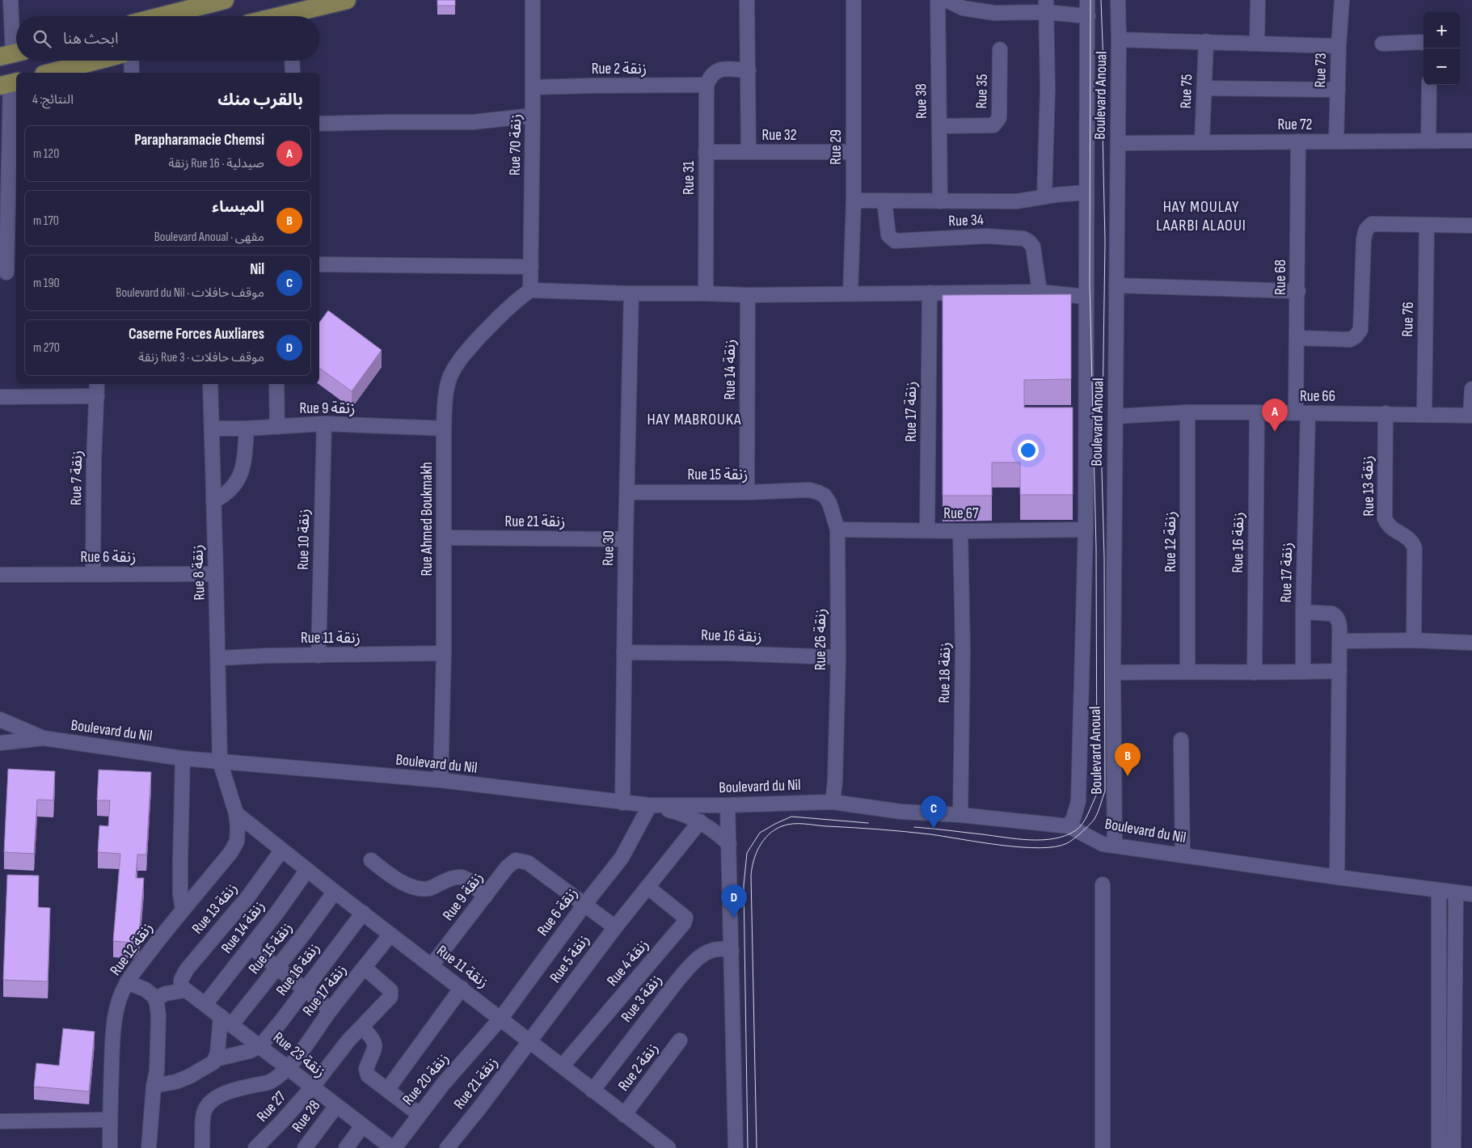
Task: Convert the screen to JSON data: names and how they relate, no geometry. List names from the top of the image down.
{
  "streets": {
    "street": [
      "Rue 2 زنقة",
      "Rue 73",
      "Rue 35",
      "Rue 75",
      "Boulevard Anoual",
      "Rue 38",
      "Rue 72",
      "Rue 32",
      "Rue 70 زنقة",
      "Rue 29",
      "Rue 31",
      "Rue 34",
      "Rue 68",
      "Rue 76",
      "Rue 14 زنقة",
      "Rue 66",
      "Rue 9 زنقة",
      "Rue 17 زنقة",
      "Rue 15 زنقة",
      "Rue 7 زنقة",
      "Rue 13 زنقة",
      "Rue 67",
      "Rue Ahmed Boukmakh",
      "Rue 21 زنقة",
      "Rue 10 زنقة",
      "Rue 12 زنقة",
      "Rue 16 زنقة",
      "Rue 30",
      "Rue 6 زنقة",
      "Rue 8 زنقة",
      "Rue 11 زنقة",
      "Rue 26 زنقة",
      "Rue 18 زنقة",
      "Boulevard du Nil",
      "Rue 5 زنقة",
      "Rue 4 زنقة",
      "Rue 3 زنقة",
      "Rue 23 زنقة",
      "Rue 20 زنقة",
      "Rue 27",
      "Rue 28"
    ]
  },
  "crossings": [
    ["Rue 2 زنقة", "Rue 70 زنقة"],
    ["Rue 2 زنقة", "Rue 31"],
    ["Rue 2 زنقة", "Rue 11 زنقة"],
    ["Rue 73", "Rue 72"],
    ["Rue 35", "Rue 38"],
    ["Rue 75", "Rue 72"],
    ["Boulevard Anoual", "Rue 72"],
    ["Boulevard Anoual", "Rue 34"],
    ["Boulevard Anoual", "Rue 66"],
    ["Boulevard Anoual", "Rue 67"],
    ["Boulevard Anoual", "Boulevard du Nil"],
    ["Rue 38", "Rue 34"],
    ["Rue 72", "Rue 68"],
    ["Rue 32", "Rue 29"],
    ["Rue 32", "Rue 31"],
    ["Rue 70 زنقة", "Rue Ahmed Boukmakh"],
    ["Rue 29", "Rue 34"],
    ["Rue 68", "Rue 66"],
    ["Rue 68", "Rue 17 زنقة"],
    ["Rue 76", "Rue 66"],
    ["Rue 14 زنقة", "Rue 15 زنقة"],
    ["Rue 14 زنقة", "Rue 11 زنقة"],
    ["Rue 14 زنقة", "Rue 23 زنقة"],
    ["Rue 66", "Rue 17 زنقة"],
    ["Rue 66", "Rue 13 زنقة"],
    ["Rue 66", "Rue 12 زنقة"],
    ["Rue 66", "Rue 16 زنقة"],
    ["Rue 9 زنقة", "Rue Ahmed Boukmakh"],
    ["Rue 9 زنقة", "Rue 10 زنقة"],
    ["Rue 9 زنقة", "Rue 6 زنقة"],
    ["Rue 9 زنقة", "Rue 8 زنقة"],
    ["Rue 9 زنقة", "Rue 11 زنقة"],
    ["Rue 17 زنقة", "Rue 67"],
    ["Rue 17 زنقة", "Rue 11 زنقة"],
    ["Rue 17 زنقة", "Rue 23 زنقة"],
    ["Rue 17 زنقة", "Rue 27"],
    ["Rue 15 زنقة", "Rue 30"],
    ["Rue 15 زنقة", "Rue 11 زنقة"],
    ["Rue 15 زنقة", "Rue 26 زنقة"],
    ["Rue 15 زنقة", "Rue 23 زنقة"],
    ["Rue 7 زنقة", "Rue 6 زنقة"],
    ["Rue 13 زنقة", "Rue 11 زنقة"],
    ["Rue 13 زنقة", "Rue 23 زنقة"],
    ["Rue 67", "Rue 26 زنقة"],
    ["Rue 67", "Rue 18 زنقة"],
    ["Rue Ahmed Boukmakh", "Rue 21 زنقة"],
    ["Rue Ahmed Boukmakh", "Rue 11 زنقة"],
    ["Rue Ahmed Boukmakh", "Boulevard du Nil"],
    ["Rue 21 زنقة", "Rue 30"],
    ["Rue 21 زنقة", "Rue 11 زنقة"],
    ["Rue 21 زنقة", "Rue 5 زنقة"],
    ["Rue 10 زنقة", "Rue 11 زنقة"],
    ["Rue 12 زنقة", "Rue 8 زنقة"],
    ["Rue 16 زنقة", "Rue 30"],
    ["Rue 16 زنقة", "Rue 11 زنقة"],
    ["Rue 16 زنقة", "Rue 26 زنقة"],
    ["Rue 16 زنقة", "Rue 23 زنقة"],
    ["Rue 30", "Boulevard du Nil"],
    ["Rue 6 زنقة", "Rue 8 زنقة"],
    ["Rue 6 زنقة", "Rue 11 زنقة"],
    ["Rue 6 زنقة", "Boulevard du Nil"],
    ["Rue 6 زنقة", "Rue 20 زنقة"],
    ["Rue 8 زنقة", "Rue 11 زنقة"],
    ["Rue 8 زنقة", "Boulevard du Nil"],
    ["Rue 11 زنقة", "Rue 5 زنقة"],
    ["Rue 11 زنقة", "Rue 4 زنقة"],
    ["Rue 11 زنقة", "Rue 3 زنقة"],
    ["Rue 26 زنقة", "Boulevard du Nil"],
    ["Rue 18 زنقة", "Boulevard du Nil"],
    ["Rue 5 زنقة", "Rue 4 زنقة"],
    ["Rue 23 زنقة", "Rue 20 زنقة"],
    ["Rue 23 زنقة", "Rue 27"],
    ["Rue 23 زنقة", "Rue 28"]
  ],
  "districts": ["HAY MOULAY LAARBI ALAOUI", "HAY MABROUKA"],
  "page": {
    "map_buttons": ["+", "−"],
    "search": "ابحث هنا",
    "heading": ["بالقرب منك", "النتائج: 4"],
    "list": [
      {
        "mark": "A",
        "name": "Parapharamacie Chemsi",
        "note": "صيدلية · Rue 16 زنقة",
        "value": "120 m"
      },
      {
        "mark": "B",
        "name": "الميساء",
        "note": "مقهى · Boulevard Anoual",
        "value": "170 m"
      },
      {
        "mark": "C",
        "name": "Nil",
        "note": "موقف حافلات · Boulevard du Nil",
        "value": "190 m"
      },
      {
        "mark": "D",
        "name": "Caserne Forces Auxliares",
        "note": "موقف حافلات · Rue 3 زنقة",
        "value": "270 m"
      }
    ],
    "pins": [
      "A",
      "B",
      "C",
      "D"
    ]
  }
}
